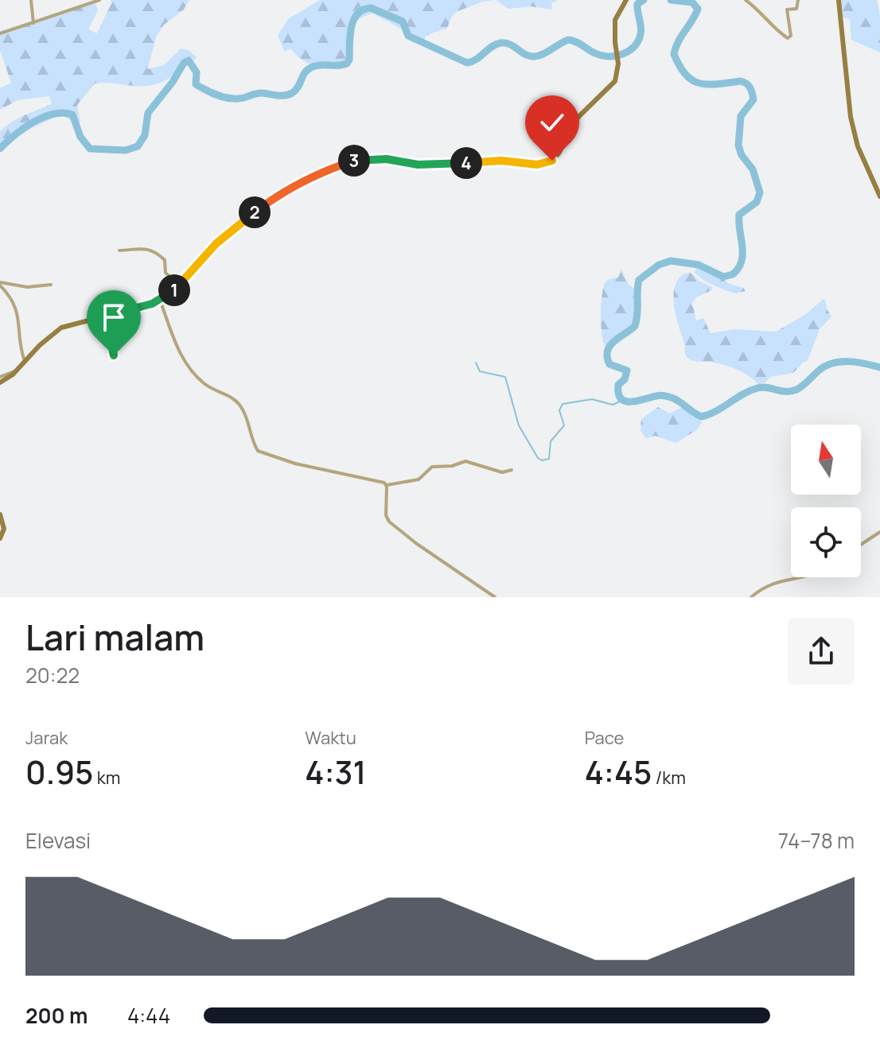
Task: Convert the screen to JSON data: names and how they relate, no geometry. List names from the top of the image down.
{
  "north": "top",
  "page": {
    "pins": [
      "3",
      "4",
      "2",
      "1"
    ],
    "heading": ["Lari malam", "20:22"],
    "stats": [
      ["Jarak", "0.95 km"],
      ["Waktu", "4:31"],
      ["Pace", "4:45 /km"]
    ],
    "chart": ["Elevasi", "74–78 m"],
    "list": [
      {
        "name": "200 m",
        "note": "4:44"
      }
    ]
  }
}
